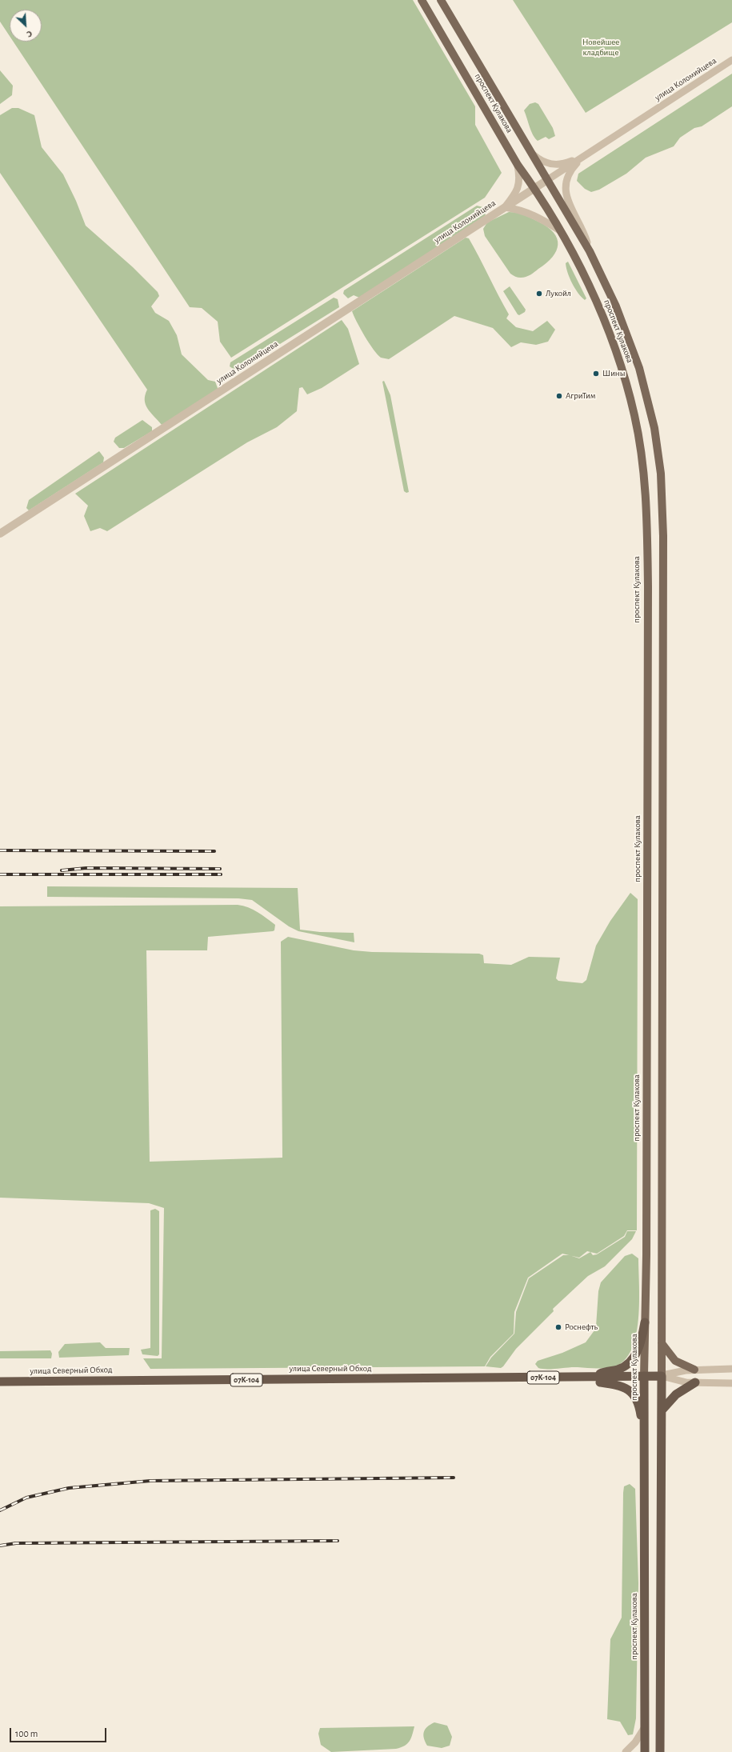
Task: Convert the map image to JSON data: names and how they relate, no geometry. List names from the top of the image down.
{
  "streets": {
    "highway": ["проспект Кулакова", "улица Северный Обход", "07К-104"],
    "street": ["улица Коломийцева"]
  },
  "crossings": [
    ["улица Коломийцева", "проспект Кулакова"],
    ["проспект Кулакова", "улица Северный Обход"]
  ],
  "parks": ["Новейшее кладбище"],
  "places": [
    "Лукойл",
    "Шины",
    "АгриТим",
    "Роснефть"
  ],
  "scale_bar": "100 m",
  "north": "bottom right"
}
